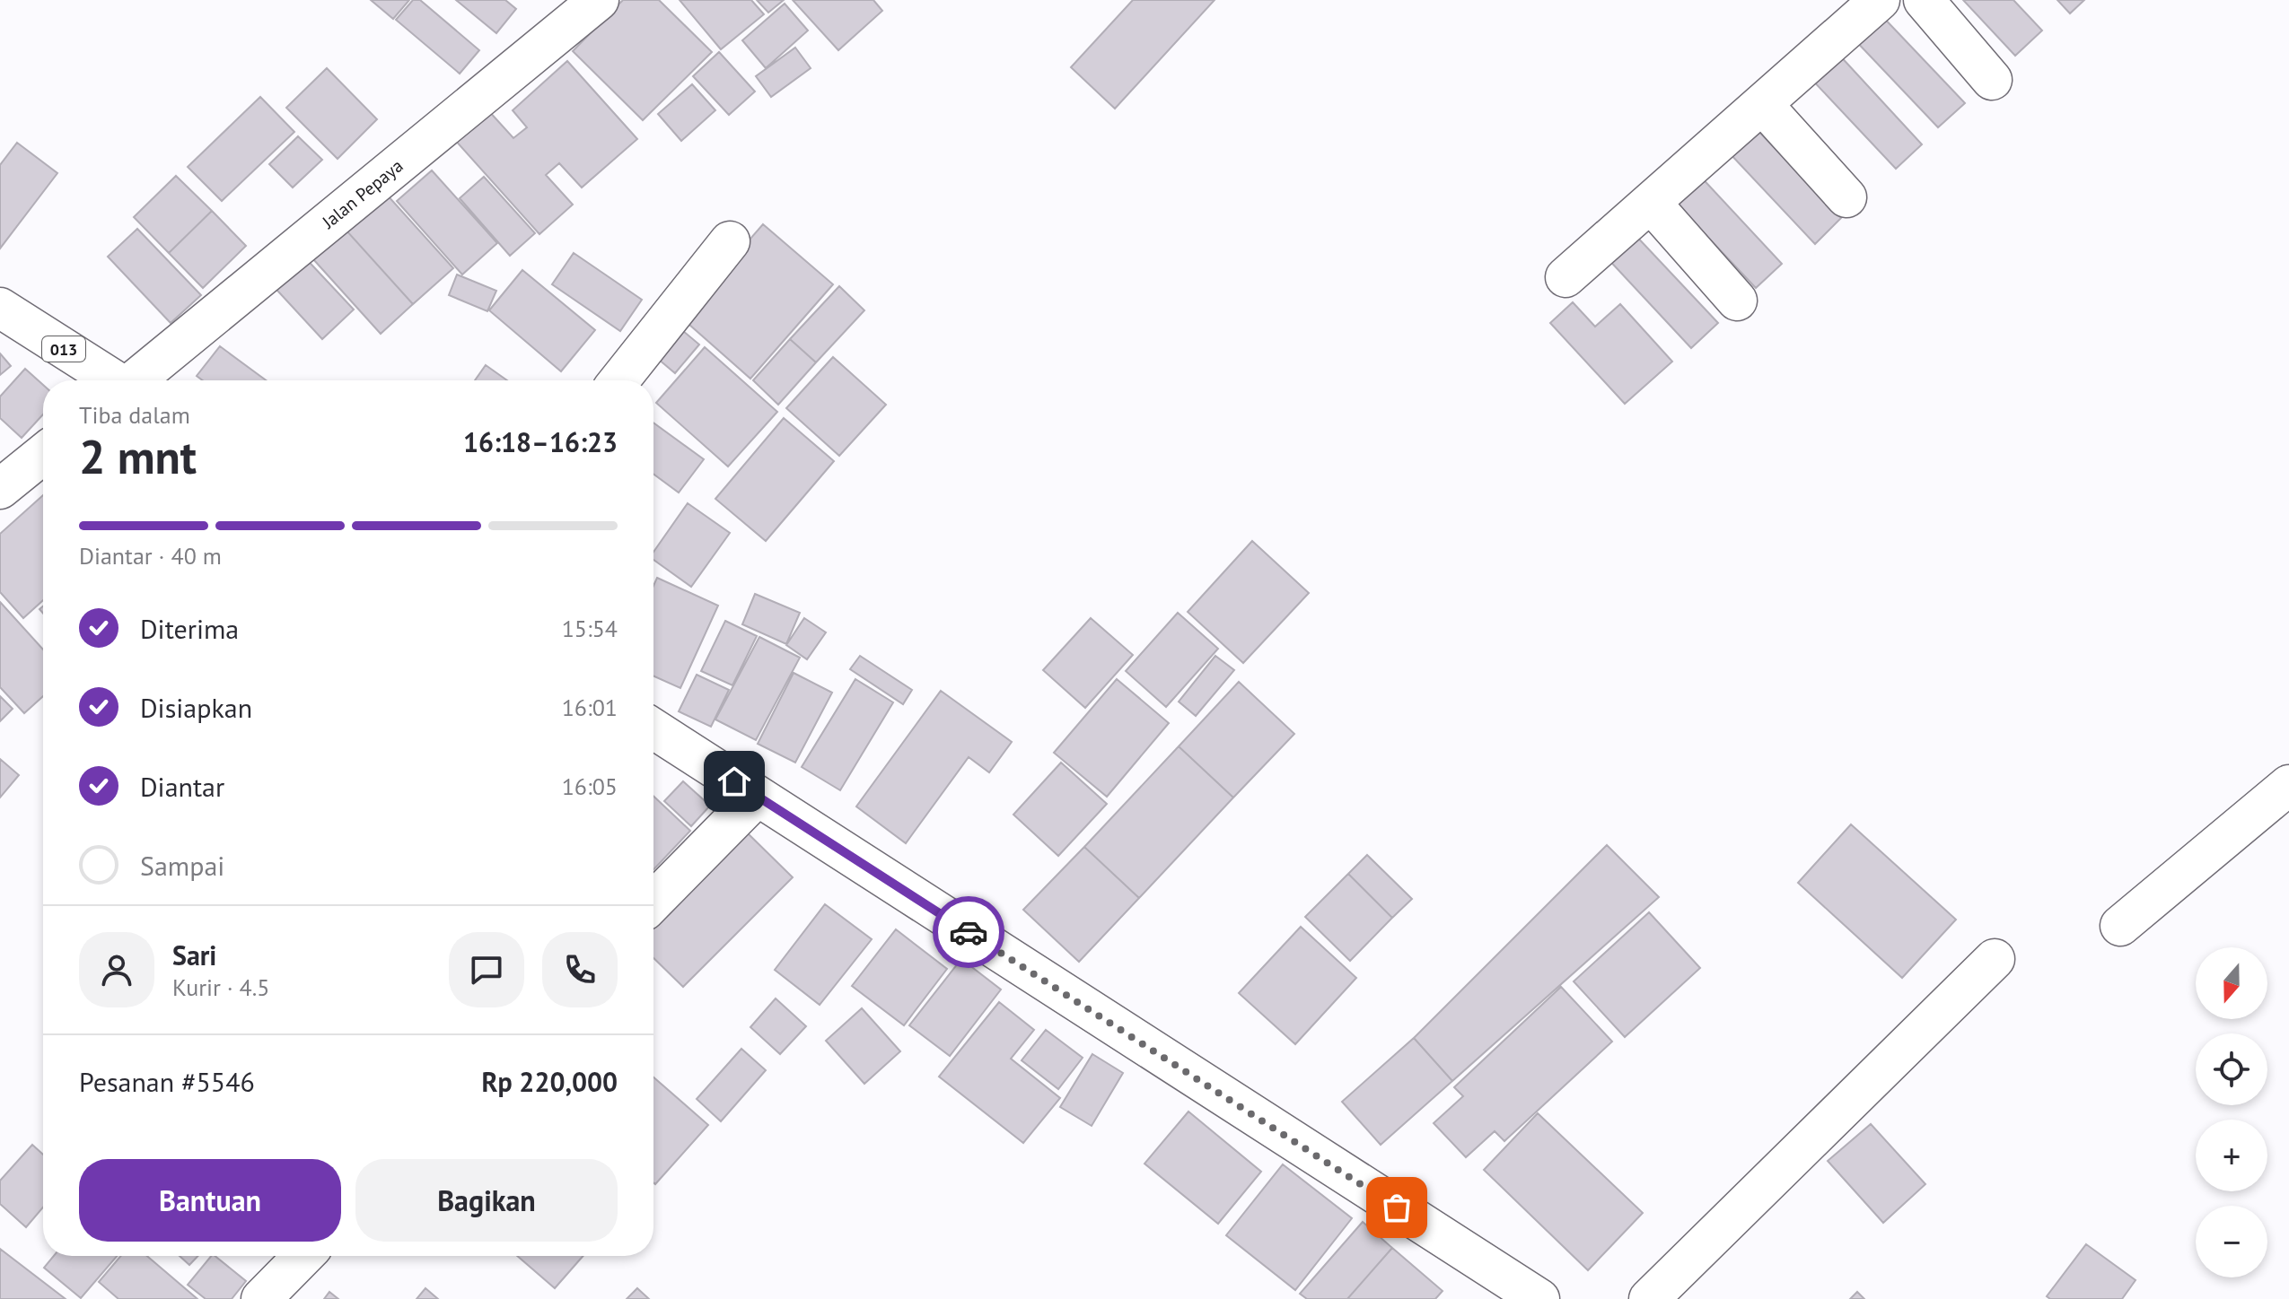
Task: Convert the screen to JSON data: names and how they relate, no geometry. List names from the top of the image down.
{
  "streets": {
    "street": ["Jalan Pepaya", "013"]
  },
  "north": "bottom",
  "page": {
    "heading": ["2 mnt", "Tiba dalam", "16:18–16:23"],
    "panel": [
      "Sari",
      "Kurir · 4.5",
      "Pesanan #5546",
      "Rp 220,000"
    ],
    "bar": "Diantar · 40 m",
    "list": [
      ["Diterima", "15:54"],
      ["Disiapkan", "16:01"],
      ["Diantar", "16:05"],
      "Sampai"
    ],
    "map_buttons": ["+", "−"],
    "buttons": ["Bantuan", "Bagikan"]
  }
}
